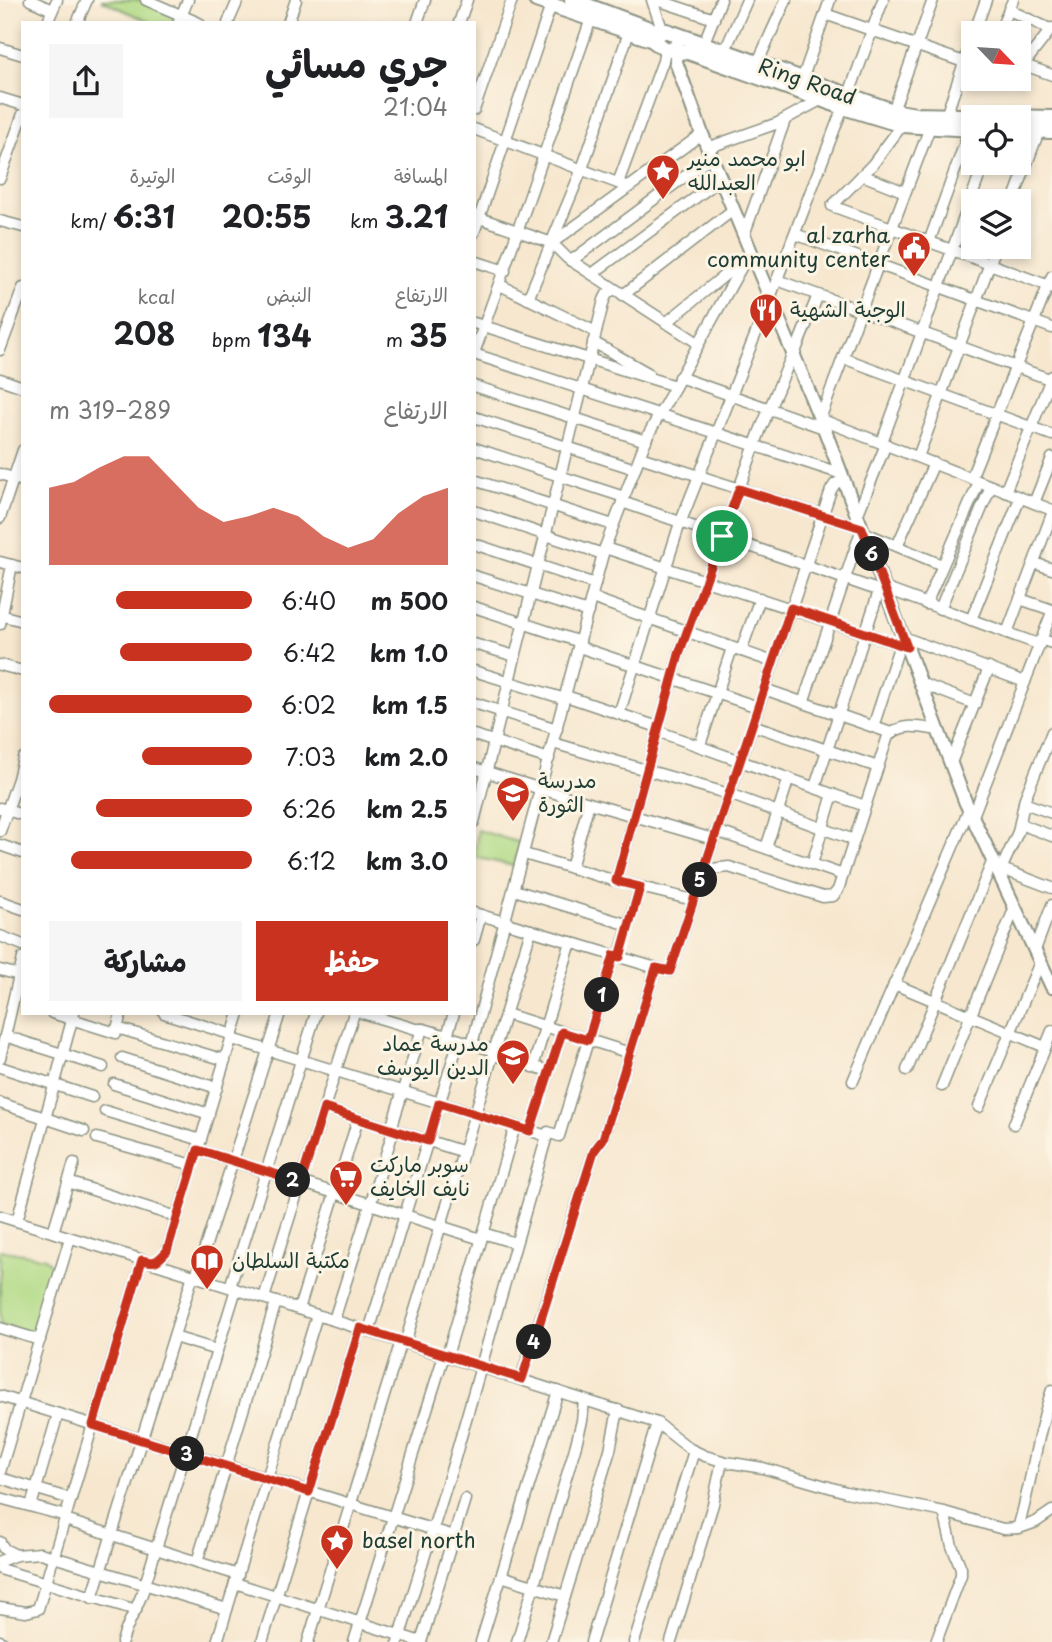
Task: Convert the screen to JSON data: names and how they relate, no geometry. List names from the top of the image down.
{
  "streets": {
    "highway": ["Ring Road"]
  },
  "places": {
    "place": ["ابو محمد منير العبدالله", "basel north"],
    "public building": ["al zarha community center"],
    "restaurant": ["الوجبة الشهية"],
    "school or university": ["مدرسة الثورة", "مدرسة عماد الدين اليوسف"],
    "supermarket": ["سوبر ماركت نايف الخايف"],
    "library": ["مكتبة السلطان"]
  },
  "north": "bottom right",
  "page": {
    "heading": ["جري مسائي", "21:04"],
    "stats": [
      ["المسافة", "3.21 km"],
      ["الوقت", "20:55"],
      ["الوتيرة", "6:31 /km"],
      ["الارتفاع", "35 m"],
      ["النبض", "134 bpm"],
      ["kcal", "208"]
    ],
    "chart": ["الارتفاع", "289–319 m"],
    "pins": [
      "6",
      "5",
      "1",
      "2",
      "4",
      "3"
    ],
    "list": [
      {
        "name": "500 m",
        "note": "6:40"
      },
      {
        "name": "1.0 km",
        "note": "6:42"
      },
      {
        "name": "1.5 km",
        "note": "6:02"
      },
      {
        "name": "2.0 km",
        "note": "7:03"
      },
      {
        "name": "2.5 km",
        "note": "6:26"
      },
      {
        "name": "3.0 km",
        "note": "6:12"
      }
    ],
    "buttons": ["حفظ", "مشاركة"]
  }
}
